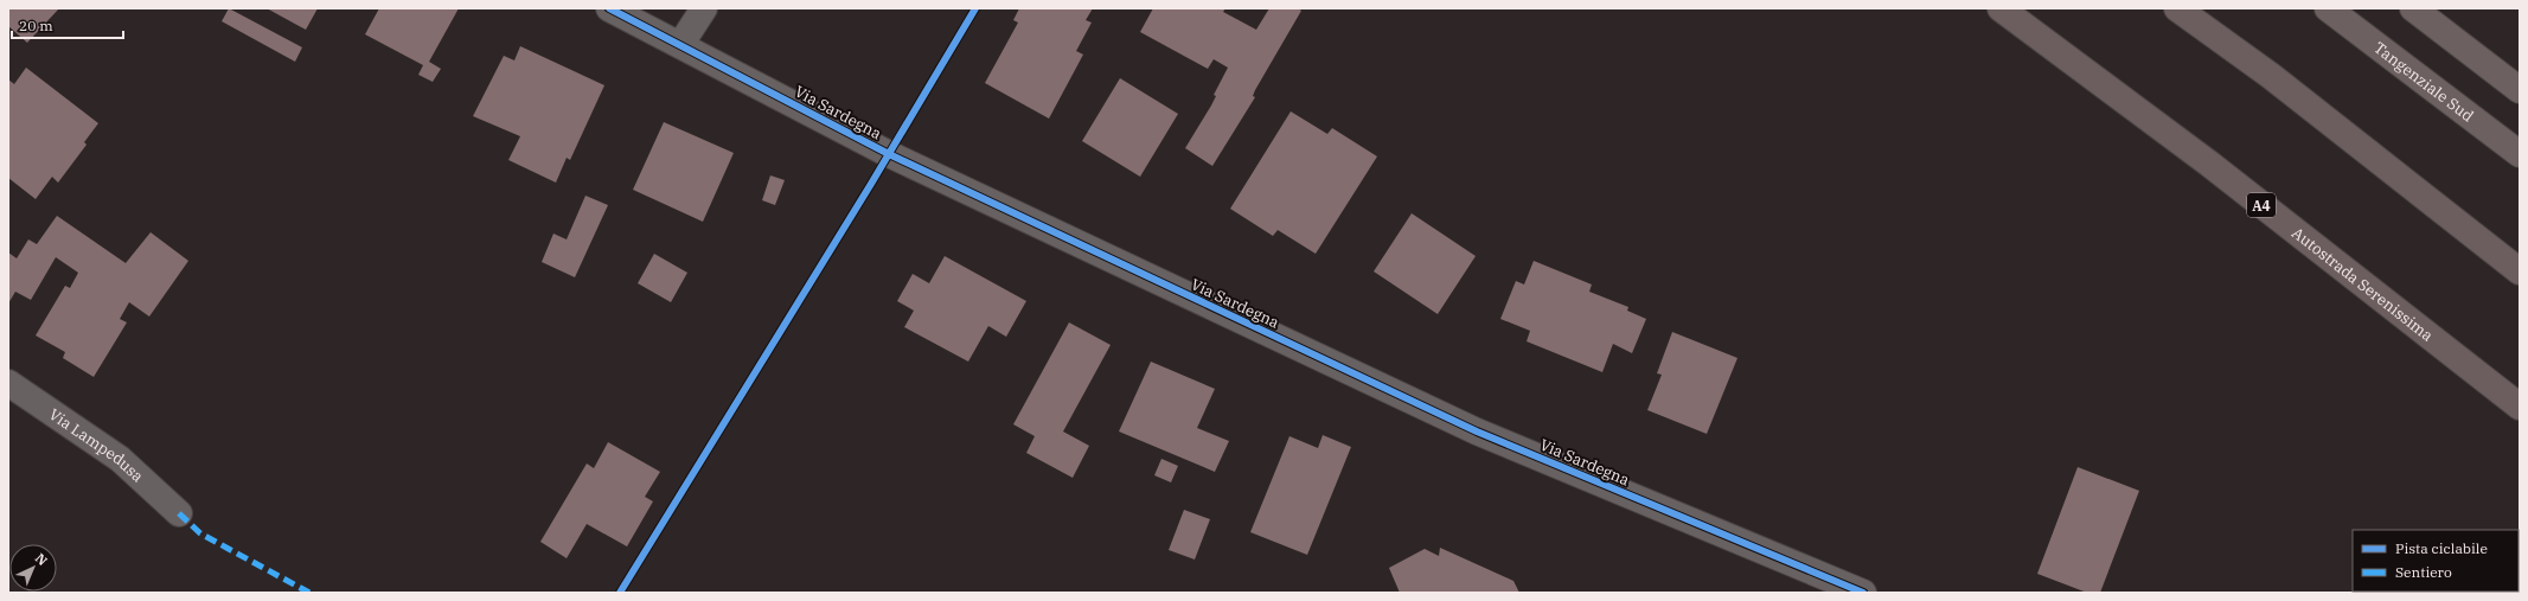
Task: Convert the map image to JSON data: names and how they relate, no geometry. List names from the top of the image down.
{
  "streets": {
    "highway": ["Tangenziale Sud", "A4", "Autostrada Serenissima"],
    "street": ["Via Sardegna", "Via Lampedusa"]
  },
  "legend": ["Pista ciclabile", "Sentiero"],
  "scale_bar": "20 m",
  "north": "top right"
}
